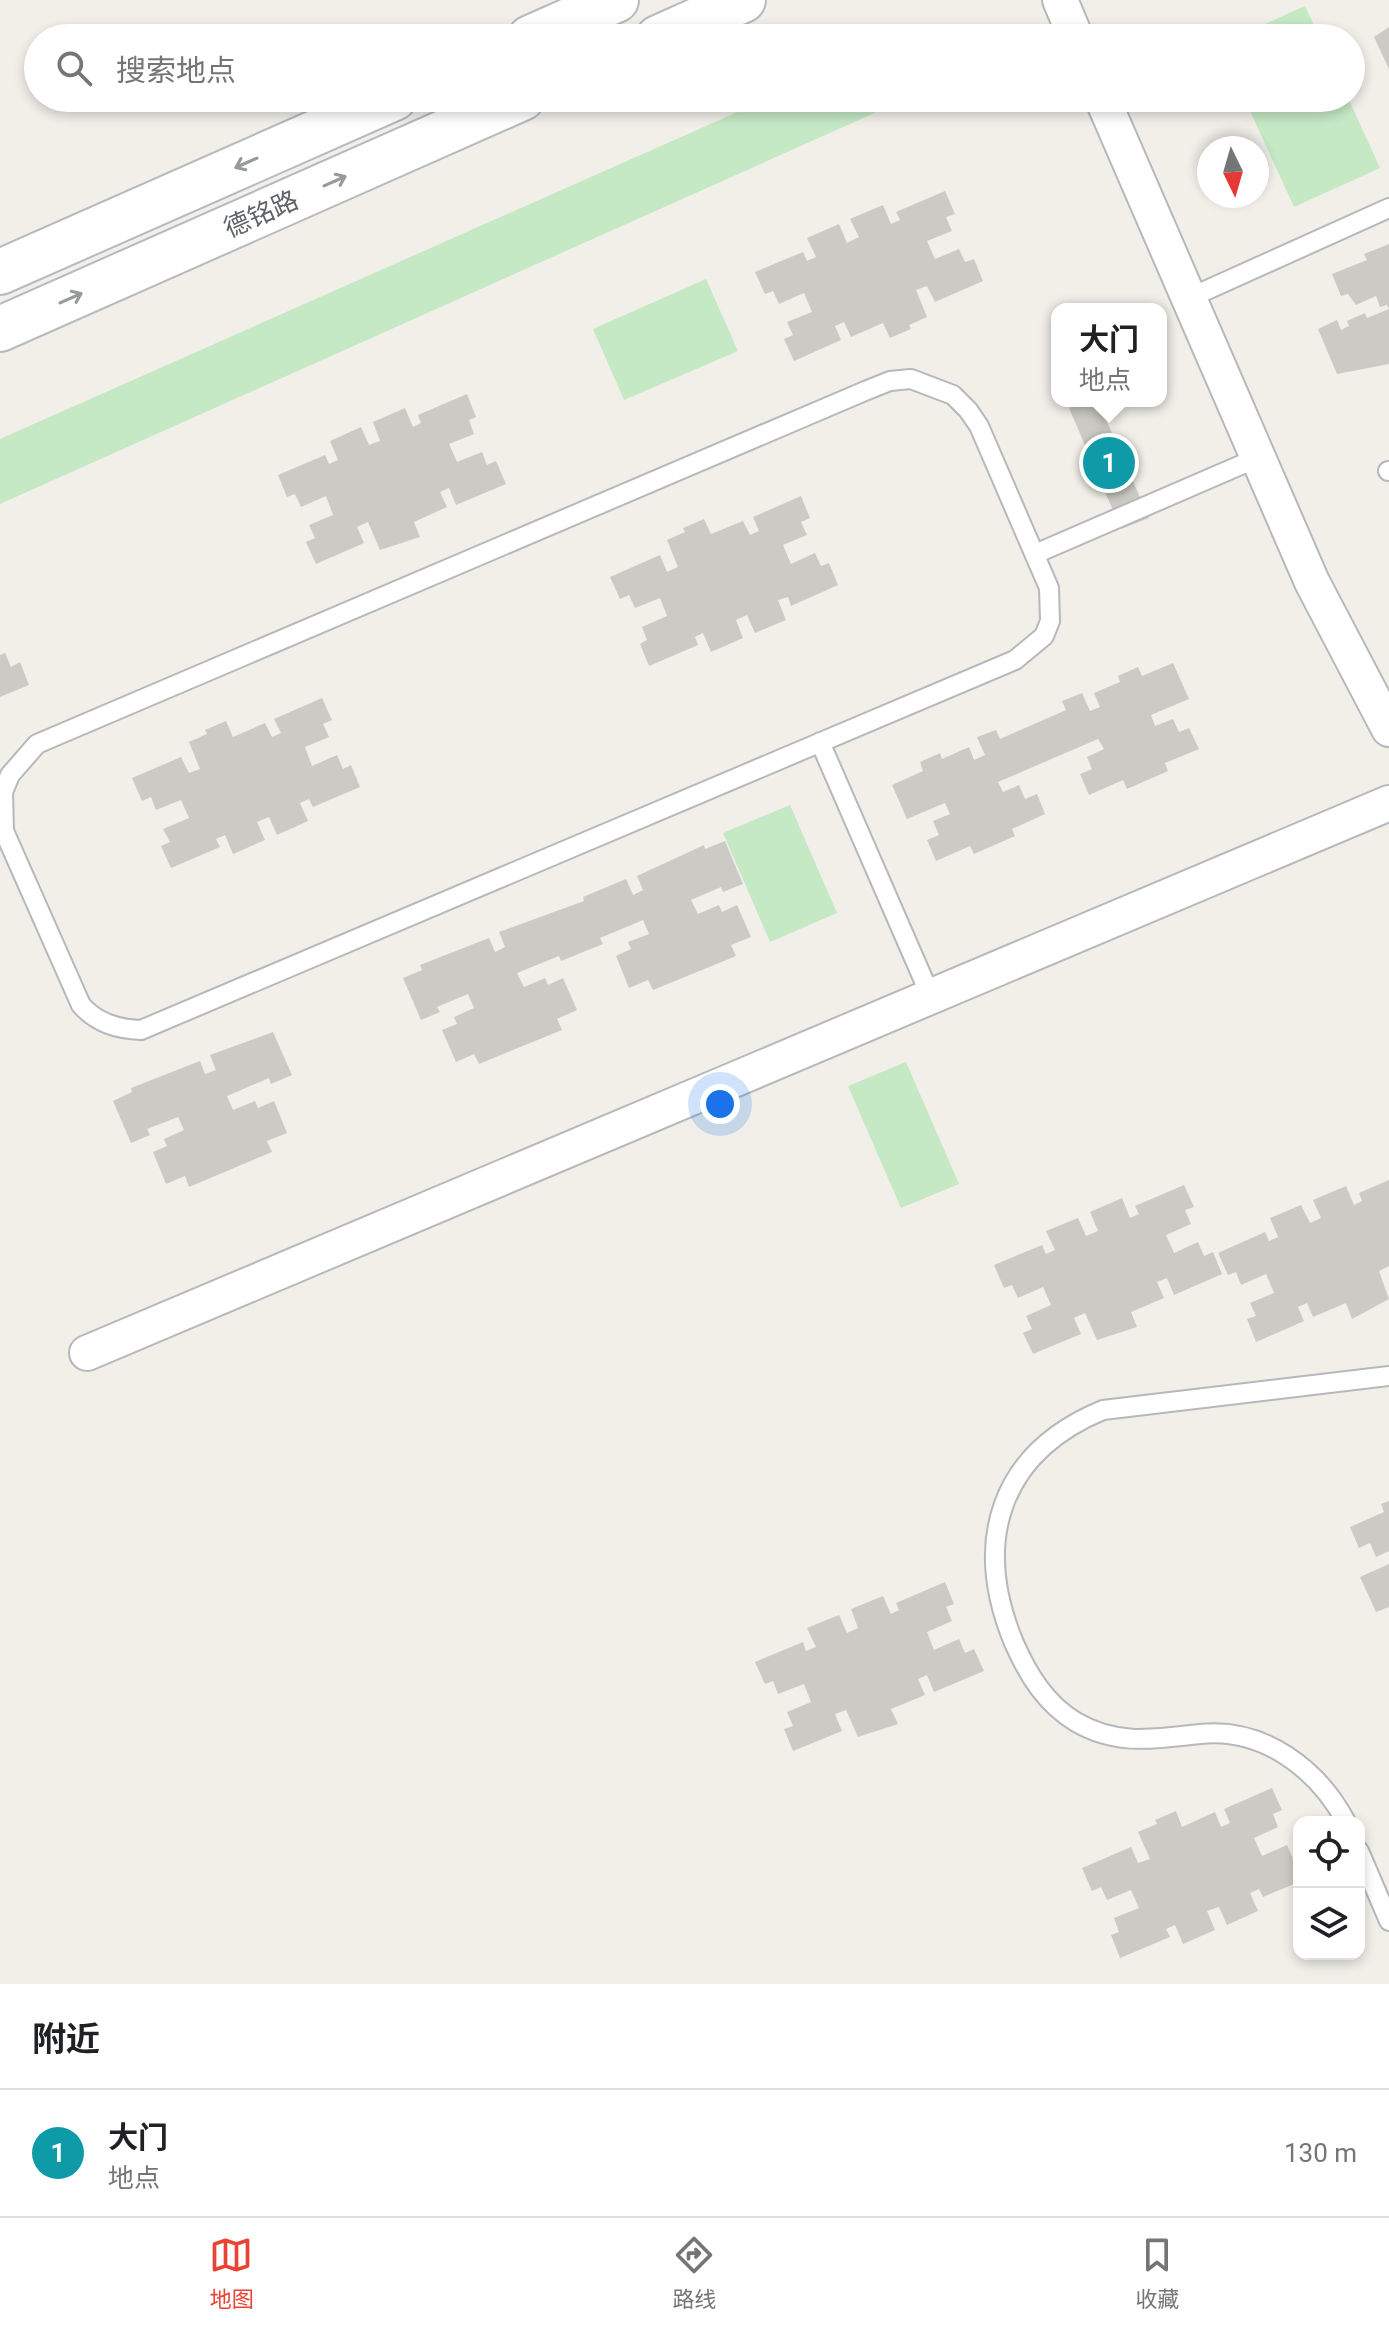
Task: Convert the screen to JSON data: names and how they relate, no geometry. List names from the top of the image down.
{
  "streets": {
    "street": ["德铭路"]
  },
  "north": "bottom",
  "page": {
    "search": "搜索地点",
    "popup": ["大门", "地点"],
    "pins": "1",
    "heading": "附近",
    "list": [
      {
        "mark": "1",
        "name": "大门",
        "note": "地点",
        "value": "130 m"
      }
    ],
    "nav": ["地图", "路线", "收藏"]
  }
}
